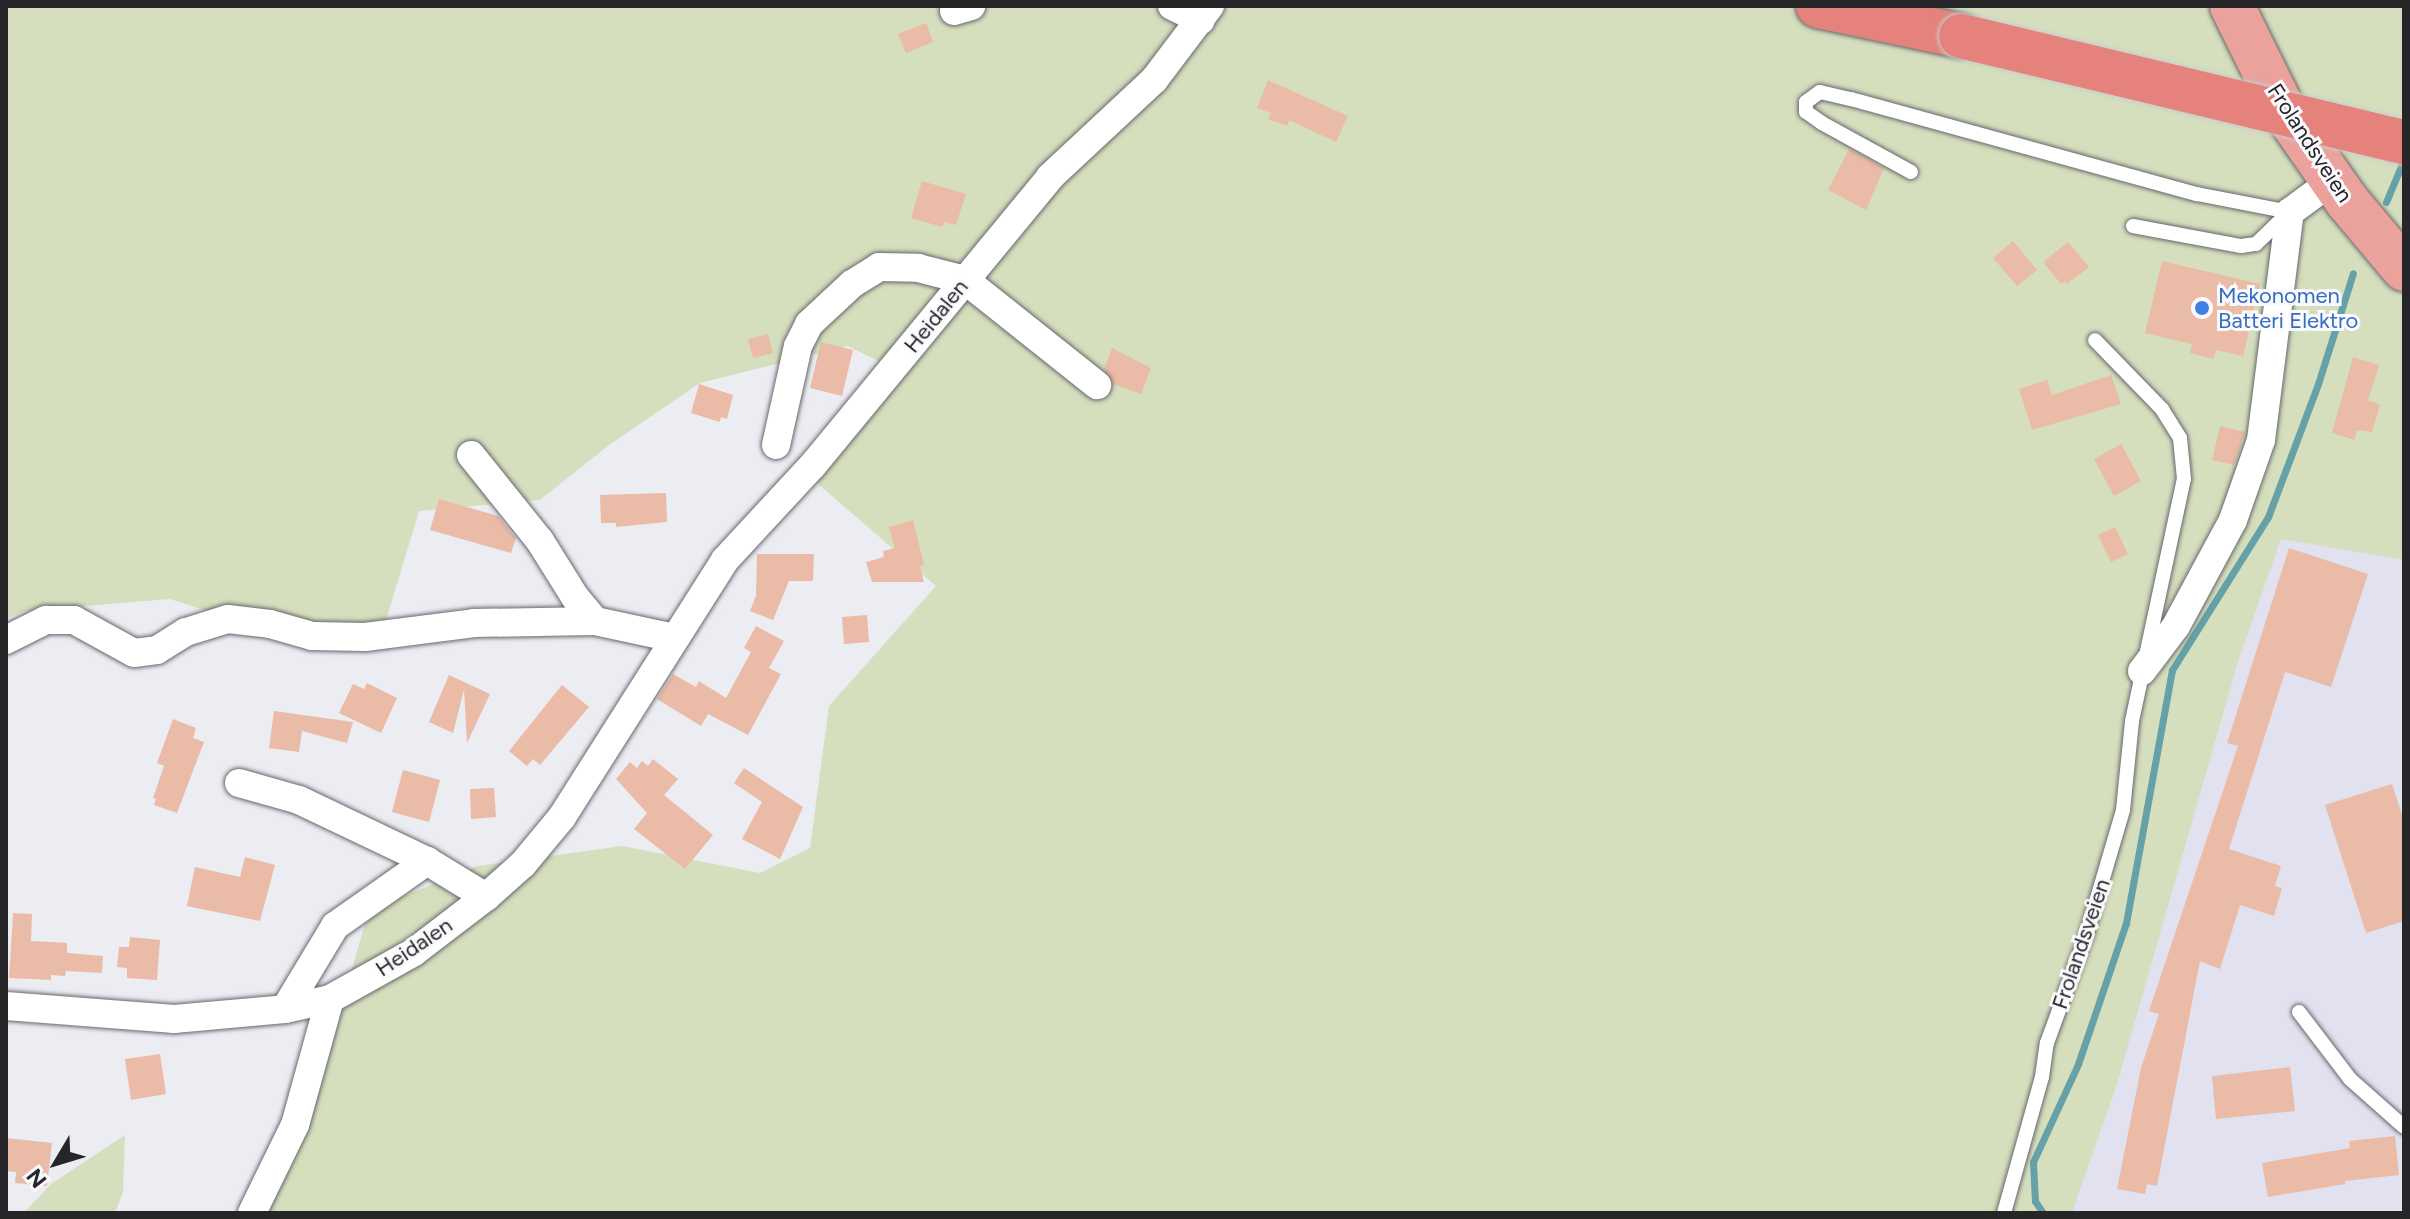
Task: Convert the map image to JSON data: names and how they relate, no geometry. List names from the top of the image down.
{
  "streets": {
    "main road": ["Frolandsveien"],
    "street": ["Heidalen"]
  },
  "places": ["Mekonomen Batteri Elektro"],
  "north": "bottom left"
}
